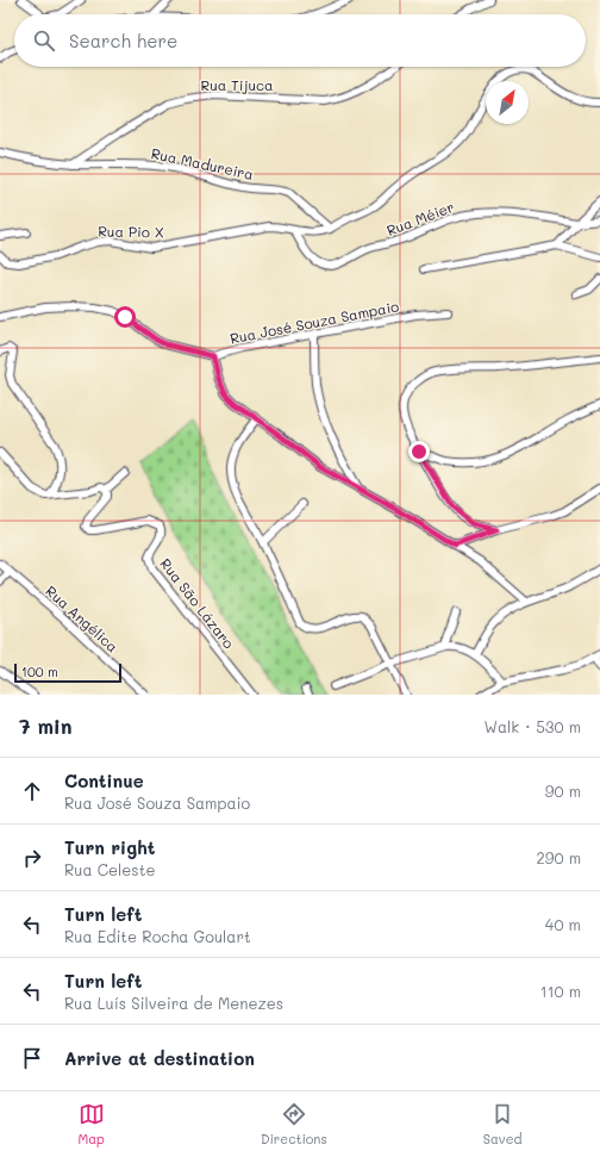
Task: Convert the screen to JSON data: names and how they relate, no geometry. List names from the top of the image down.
{
  "streets": {
    "street": [
      "Rua Tijuca",
      "Rua Madureira",
      "Rua Méier",
      "Rua Pio X",
      "Rua José Souza Sampaio",
      "Rua São Lázaro",
      "Rua Angélica"
    ]
  },
  "crossings": [
    ["Rua Tijuca", "Rua Madureira"],
    ["Rua Méier", "Rua Pio X"]
  ],
  "scale_bar": "100 m",
  "north": "top right",
  "page": {
    "search": "Search here",
    "scale": "100 m",
    "heading": ["7 min", "Walk · 530 m"],
    "list": [
      ["Continue", "Rua José Souza Sampaio", "90 m"],
      ["Turn right", "Rua Celeste", "290 m"],
      ["Turn left", "Rua Edite Rocha Goulart", "40 m"],
      ["Turn left", "Rua Luís Silveira de Menezes", "110 m"],
      "Arrive at destination"
    ],
    "nav": ["Map", "Directions", "Saved"]
  }
}
